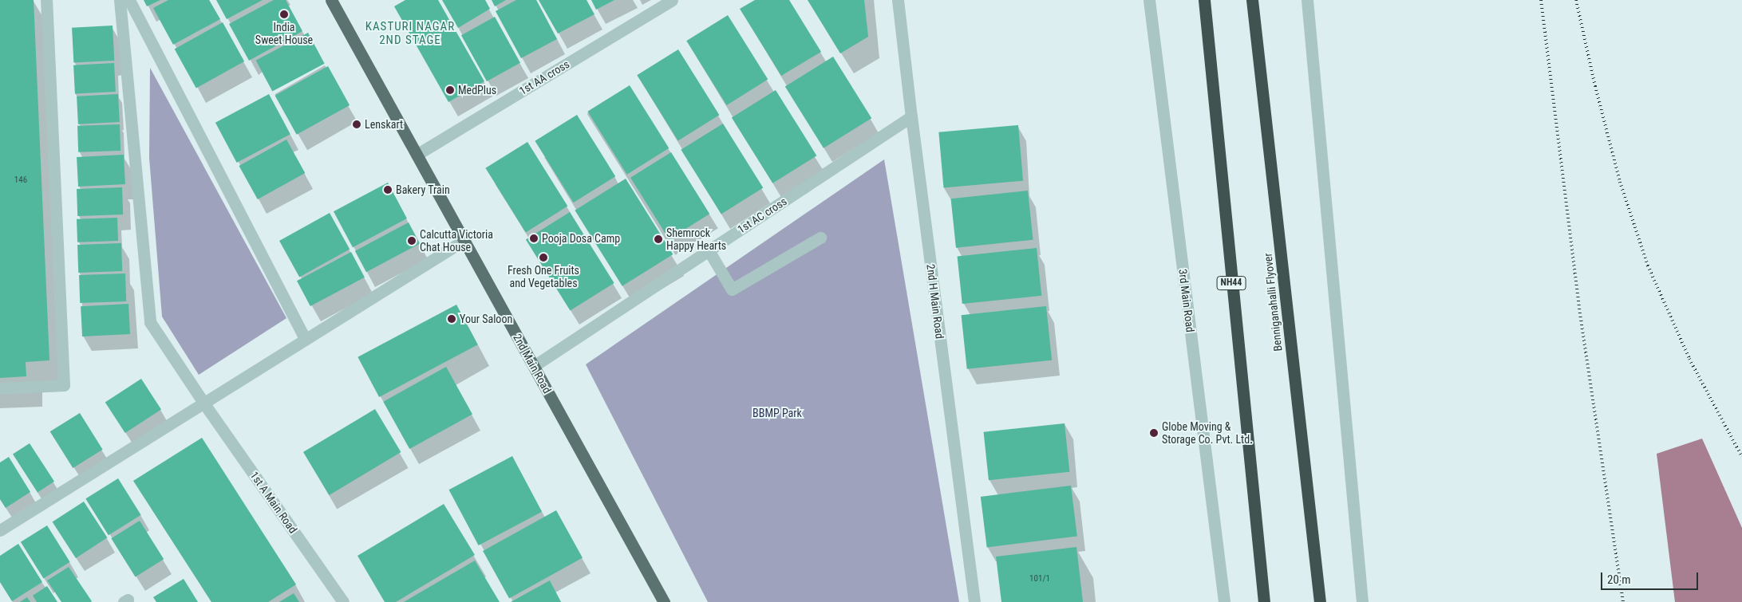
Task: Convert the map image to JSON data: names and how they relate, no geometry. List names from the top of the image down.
{
  "streets": {
    "highway": ["NH44", "Benniganahalli Flyover"],
    "main road": ["2nd Main Road"],
    "street": [
      "1st AA cross",
      "1st AC cross",
      "3rd Main Road",
      "2nd H Main Road",
      "1st A Main Road"
    ]
  },
  "crossings": [
    ["1st AA cross", "2nd Main Road"],
    ["1st AC cross", "2nd H Main Road"],
    ["1st AC cross", "2nd Main Road"]
  ],
  "districts": ["KASTURI NAGAR 2ND STAGE"],
  "parks": ["BBMP Park"],
  "places": [
    "India Sweet House",
    "MedPlus",
    "Lenskart",
    "Bakery Train",
    "Pooja Dosa Camp",
    "Shemrock Happy Hearts",
    "Calcutta Victoria Chat House",
    "Fresh One Fruits and Vegetables",
    "Your Saloon",
    "Globe Moving & Storage Co. Pvt. Ltd."
  ],
  "house_numbers": ["146", "101/1"],
  "scale_bar": "20 m"
}
